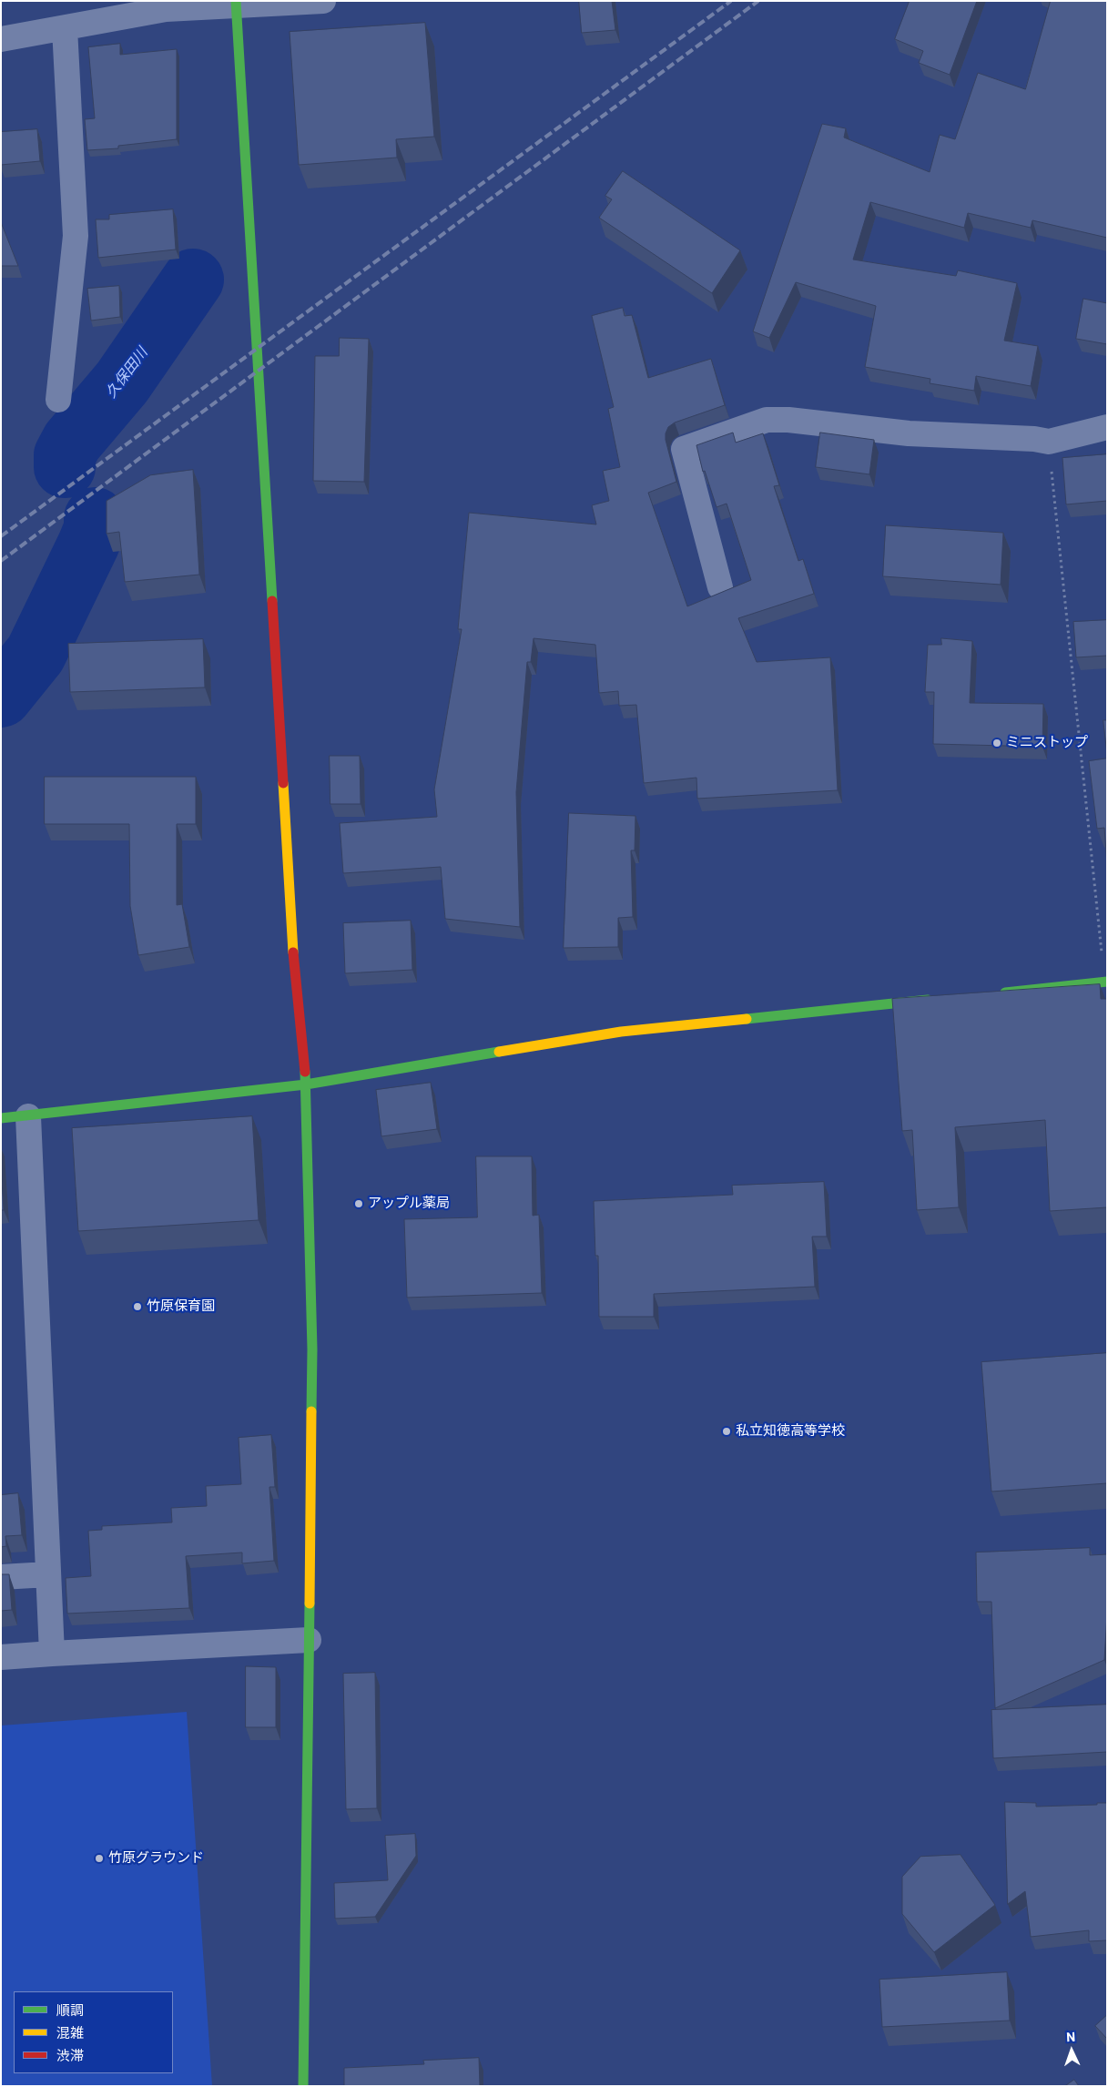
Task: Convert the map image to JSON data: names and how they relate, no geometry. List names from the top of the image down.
{
  "water": ["久保田川"],
  "places": [
    "ミニストップ",
    "アップル薬局",
    "竹原保育園",
    "私立知徳高等学校",
    "竹原グラウンド"
  ],
  "legend": ["順調", "混雑", "渋滞"],
  "north": "top"
}
